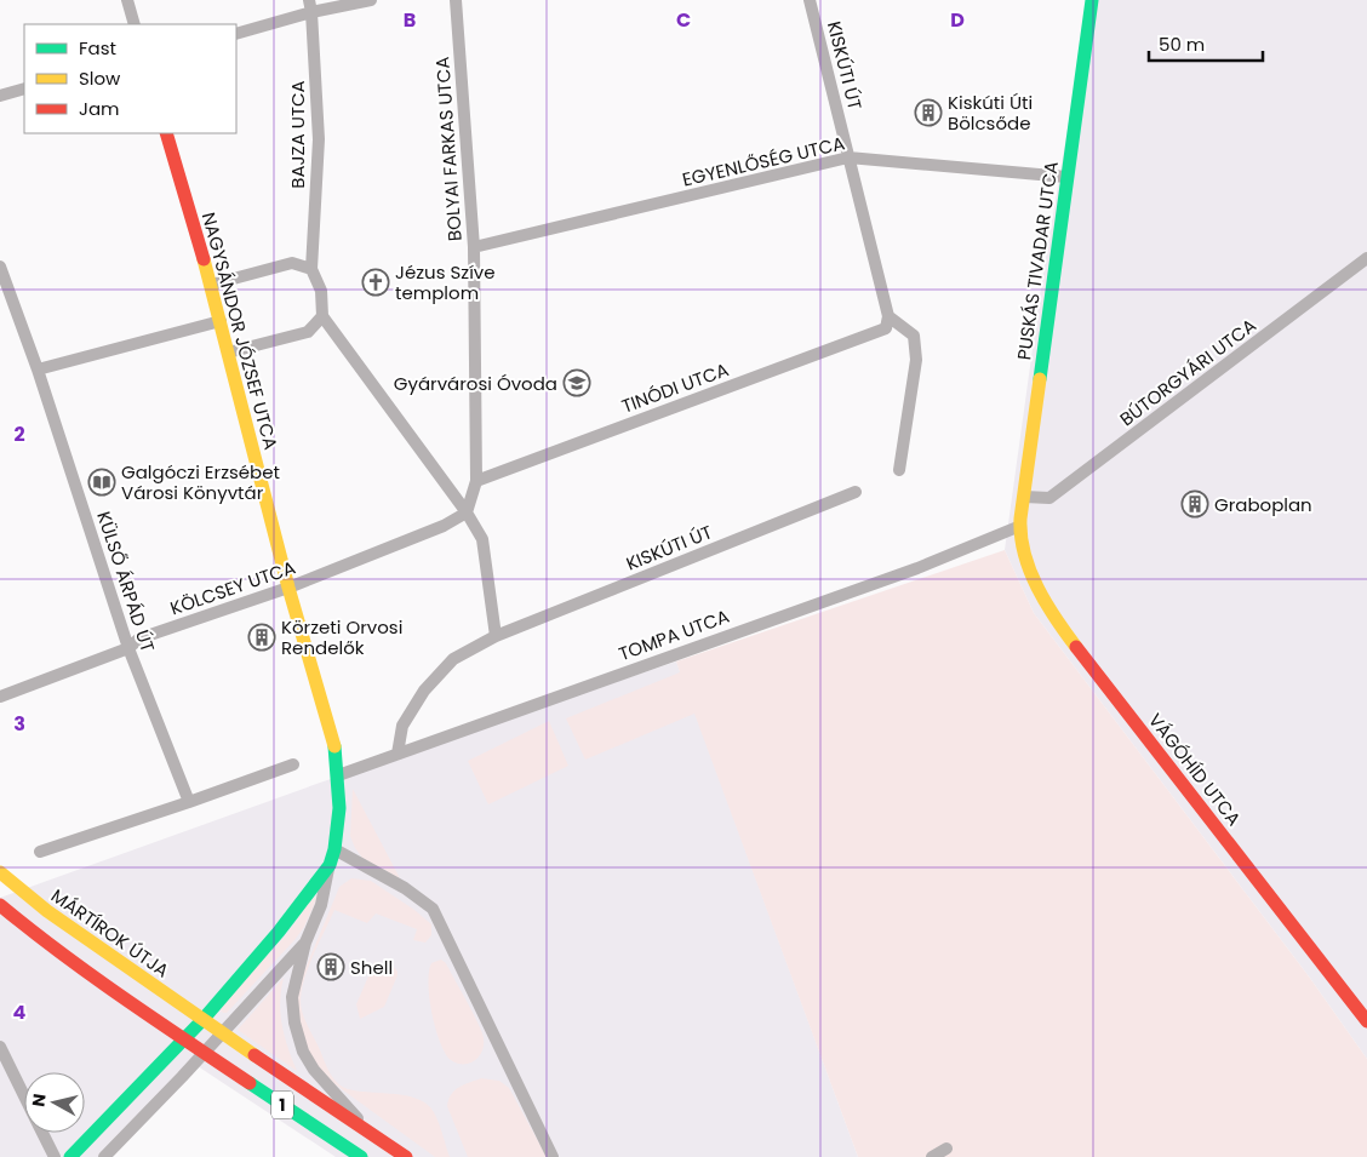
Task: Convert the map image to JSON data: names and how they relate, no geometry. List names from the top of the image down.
{
  "streets": {
    "street": [
      "KISKÚTI ÚT",
      "BAJZA UTCA",
      "BOLYAI FARKAS UTCA",
      "EGYENLŐSÉG UTCA",
      "PUSKÁS TIVADAR UTCA",
      "NAGYSÁNDOR JÓZSEF UTCA",
      "BÚTORGYÁRI UTCA",
      "TINÓDI UTCA",
      "KÜLSŐ ÁRPÁD ÚT",
      "KÖLCSEY UTCA",
      "TOMPA UTCA",
      "VÁGÓHÍD UTCA",
      "MÁRTÍROK ÚTJA",
      "1"
    ]
  },
  "crossings": [
    ["KISKÚTI ÚT", "EGYENLŐSÉG UTCA"],
    ["KISKÚTI ÚT", "TINÓDI UTCA"],
    ["BOLYAI FARKAS UTCA", "EGYENLŐSÉG UTCA"],
    ["BOLYAI FARKAS UTCA", "TINÓDI UTCA"],
    ["BOLYAI FARKAS UTCA", "KÖLCSEY UTCA"],
    ["EGYENLŐSÉG UTCA", "PUSKÁS TIVADAR UTCA"],
    ["PUSKÁS TIVADAR UTCA", "BÚTORGYÁRI UTCA"],
    ["PUSKÁS TIVADAR UTCA", "TOMPA UTCA"],
    ["PUSKÁS TIVADAR UTCA", "VÁGÓHÍD UTCA"],
    ["NAGYSÁNDOR JÓZSEF UTCA", "KÖLCSEY UTCA"],
    ["NAGYSÁNDOR JÓZSEF UTCA", "TOMPA UTCA"],
    ["NAGYSÁNDOR JÓZSEF UTCA", "MÁRTÍROK ÚTJA"],
    ["NAGYSÁNDOR JÓZSEF UTCA", "1"],
    ["KÜLSŐ ÁRPÁD ÚT", "KÖLCSEY UTCA"],
    ["TOMPA UTCA", "VÁGÓHÍD UTCA"],
    ["MÁRTÍROK ÚTJA", "1"]
  ],
  "places": {
    "building": [
      "Kiskúti Úti Bölcsőde",
      "Graboplan",
      "Körzeti Orvosi Rendelők",
      "Shell"
    ],
    "church": ["Jézus Szíve templom"],
    "school or university": ["Gyárvárosi Óvoda"],
    "library": ["Galgóczi Erzsébet Városi Könyvtár"]
  },
  "legend": ["Fast", "Slow", "Jam"],
  "scale_bar": "50 m",
  "north": "left",
  "grid": {
    "columns": ["B", "C", "D"],
    "rows": ["2", "3", "4"]
  }
}
